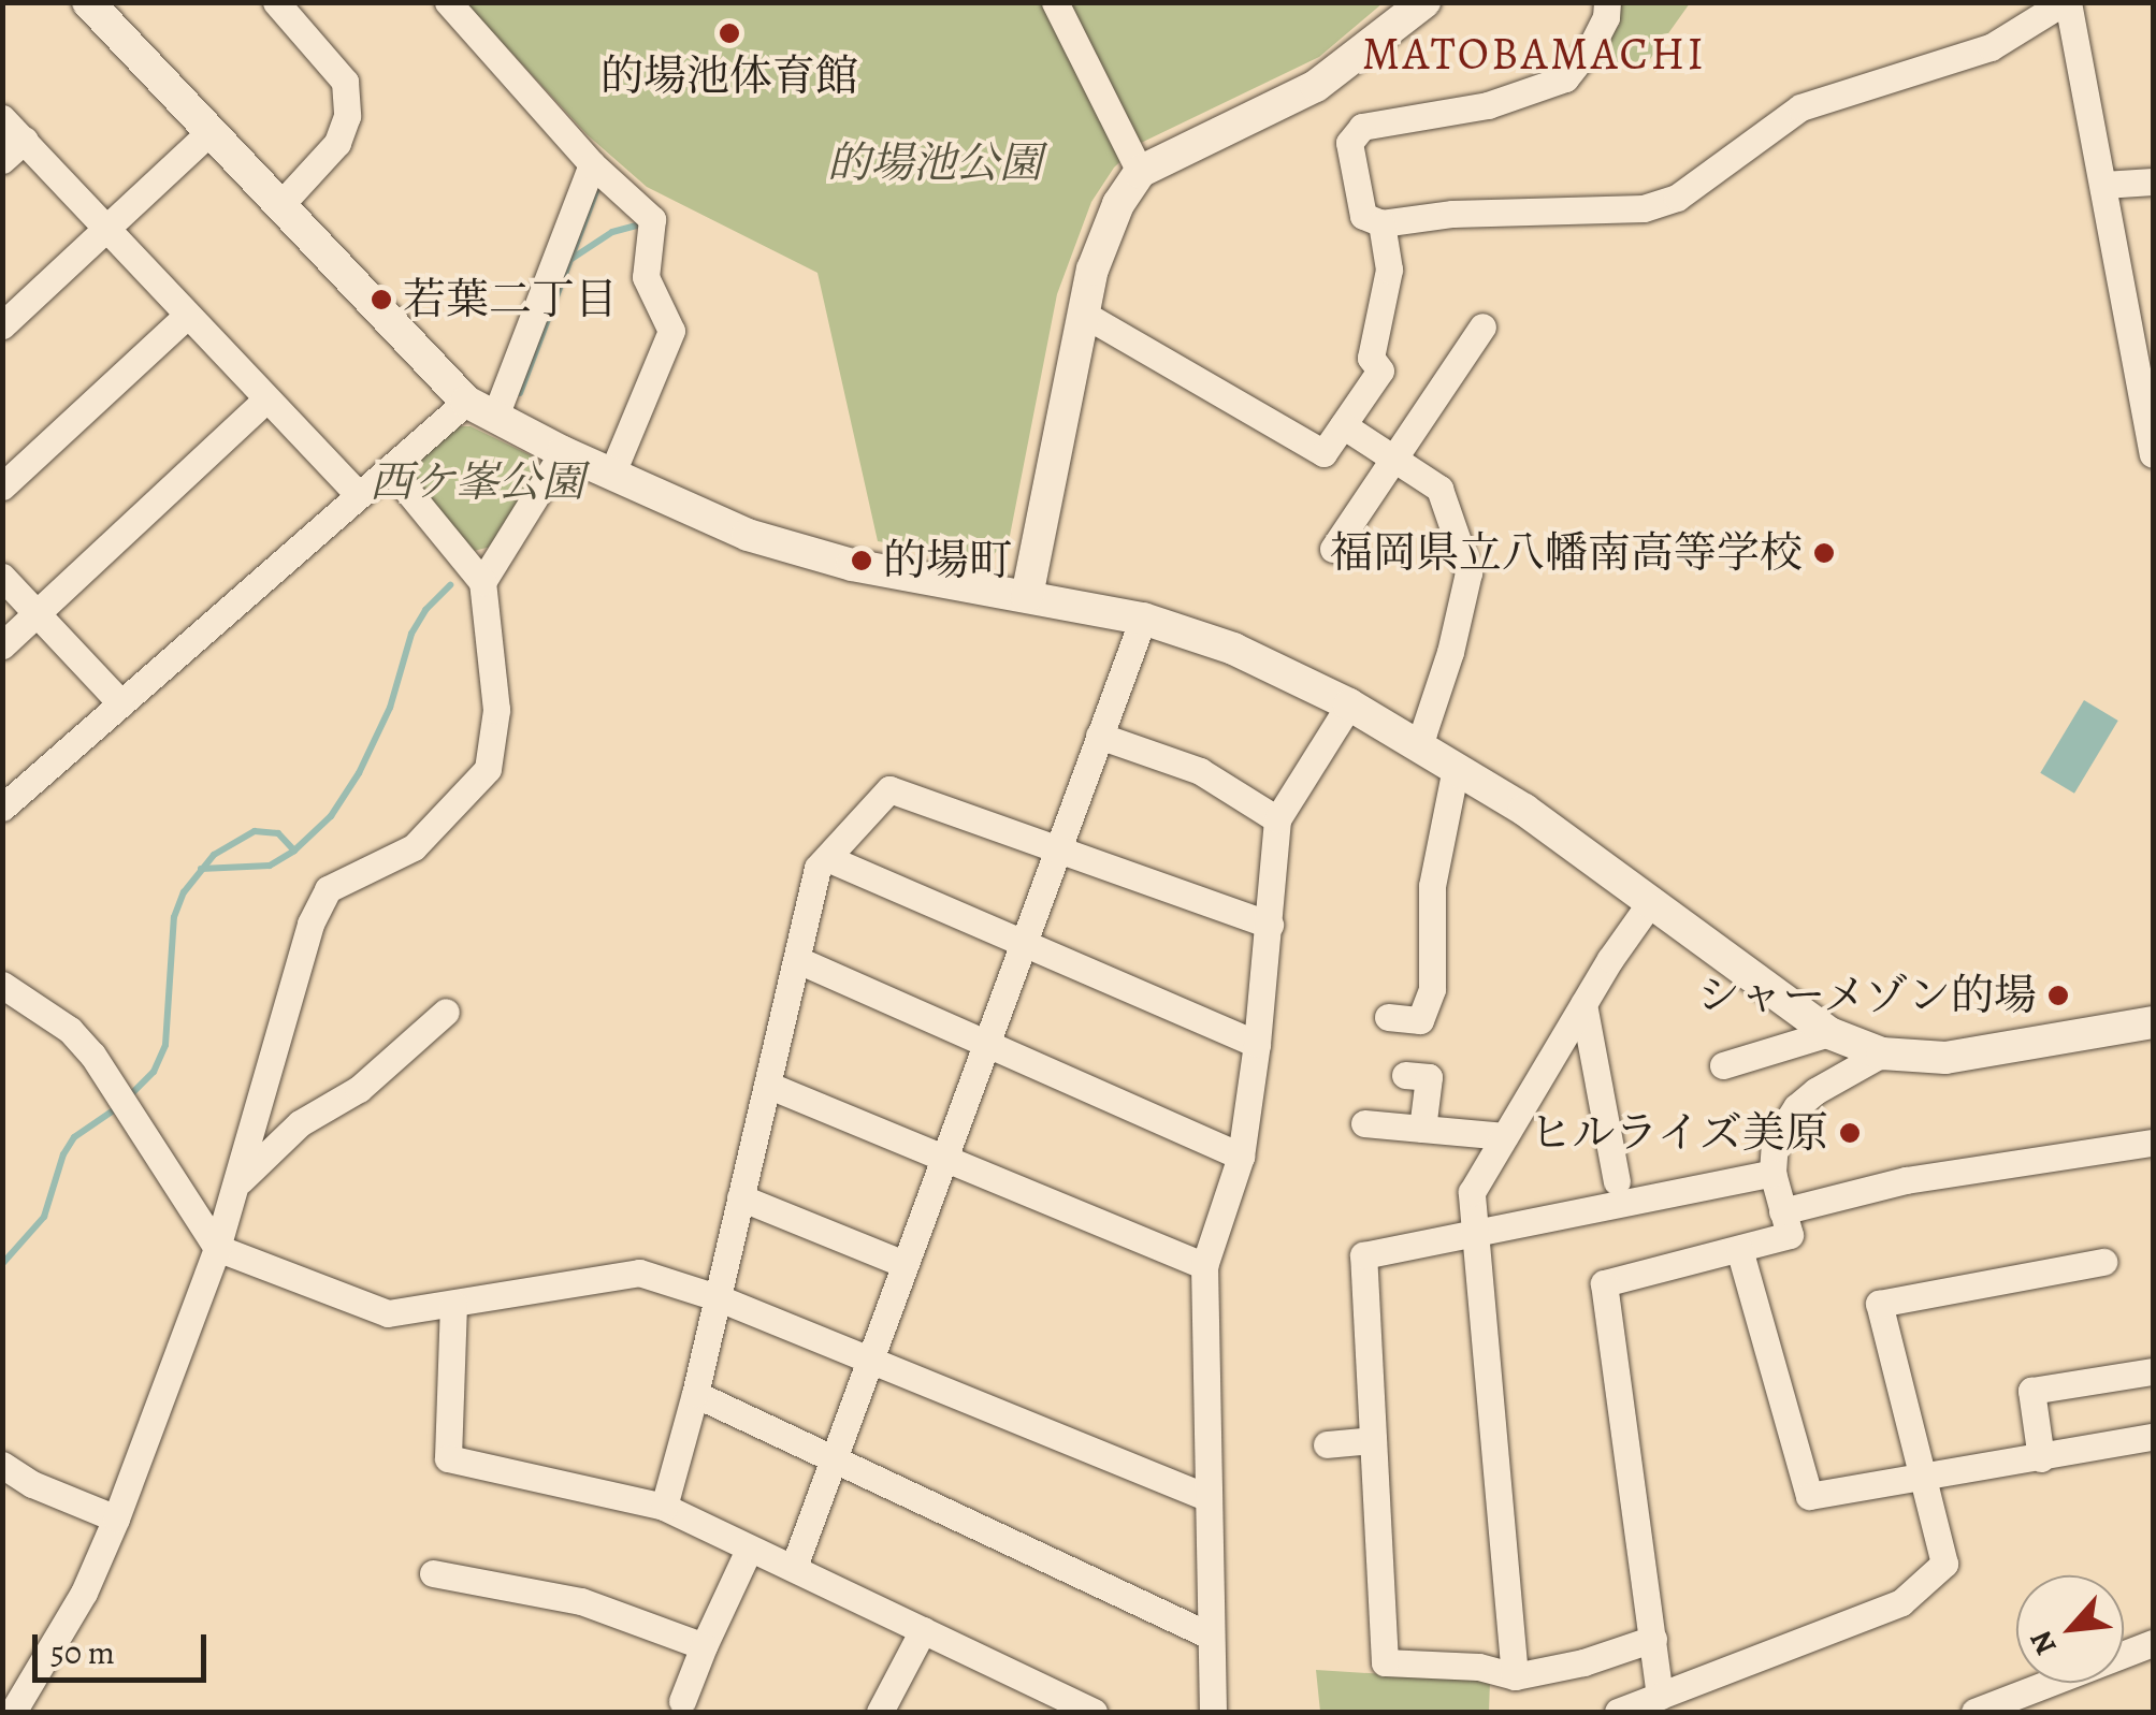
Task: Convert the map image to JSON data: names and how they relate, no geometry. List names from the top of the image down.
{
  "districts": ["MATOBAMACHI"],
  "parks": ["的場池公園", "西ケ峯公園"],
  "places": [
    "的場池体育館",
    "若葉二丁目",
    "福岡県立八幡南高等学校",
    "的場町",
    "シャーメゾン的場",
    "ヒルライズ美原"
  ],
  "scale_bar": "50 m",
  "north": "bottom left"
}
